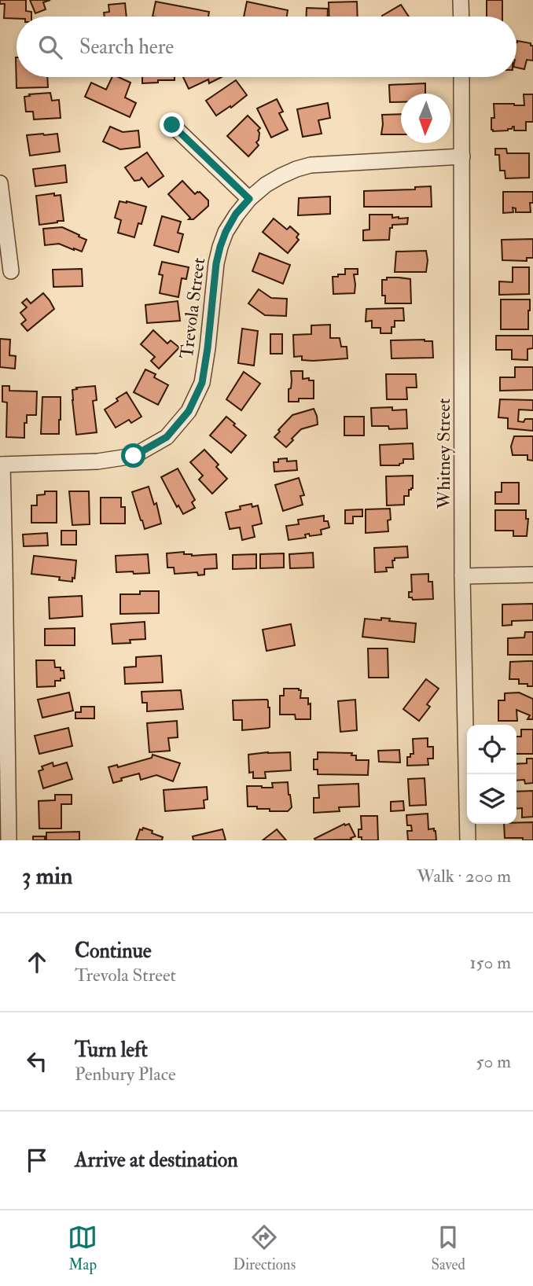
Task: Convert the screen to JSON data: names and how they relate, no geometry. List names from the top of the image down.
{
  "streets": {
    "street": ["Trevola Street", "Whitney Street"]
  },
  "crossings": [
    ["Trevola Street", "Whitney Street"]
  ],
  "north": "bottom",
  "page": {
    "search": "Search here",
    "heading": ["3 min", "Walk · 200 m"],
    "list": [
      ["Continue", "Trevola Street", "150 m"],
      ["Turn left", "Penbury Place", "50 m"],
      "Arrive at destination"
    ],
    "nav": ["Map", "Directions", "Saved"]
  }
}
